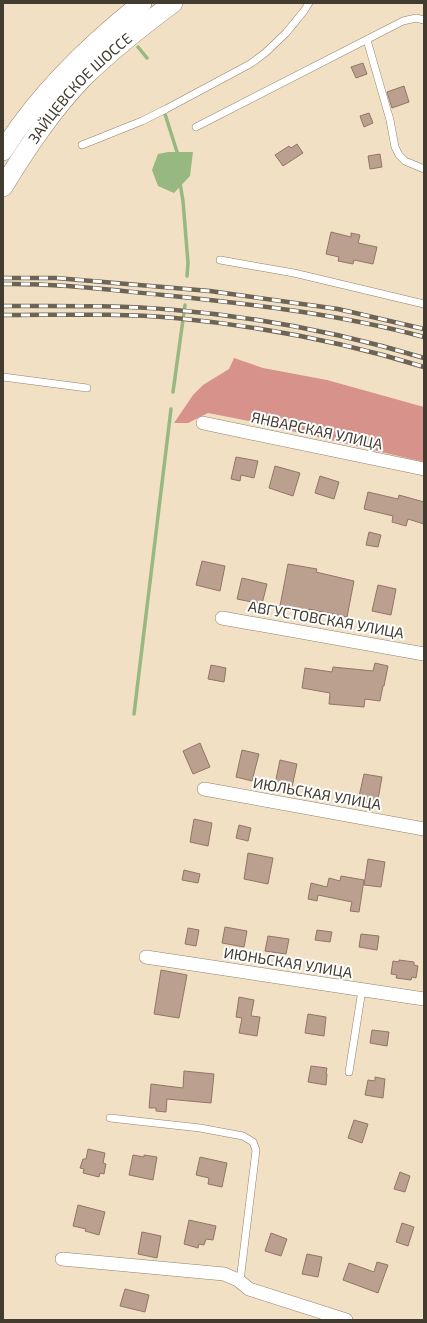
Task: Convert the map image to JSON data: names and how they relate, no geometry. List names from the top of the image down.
{
  "streets": {
    "main road": ["ЗАЙЦЕВСКОЕ ШОССЕ"],
    "street": [
      "ЯНВАРСКАЯ УЛИЦА",
      "АВГУСТОВСКАЯ УЛИЦА",
      "ИЮЛЬСКАЯ УЛИЦА",
      "ИЮНЬСКАЯ УЛИЦА"
    ]
  }
}
